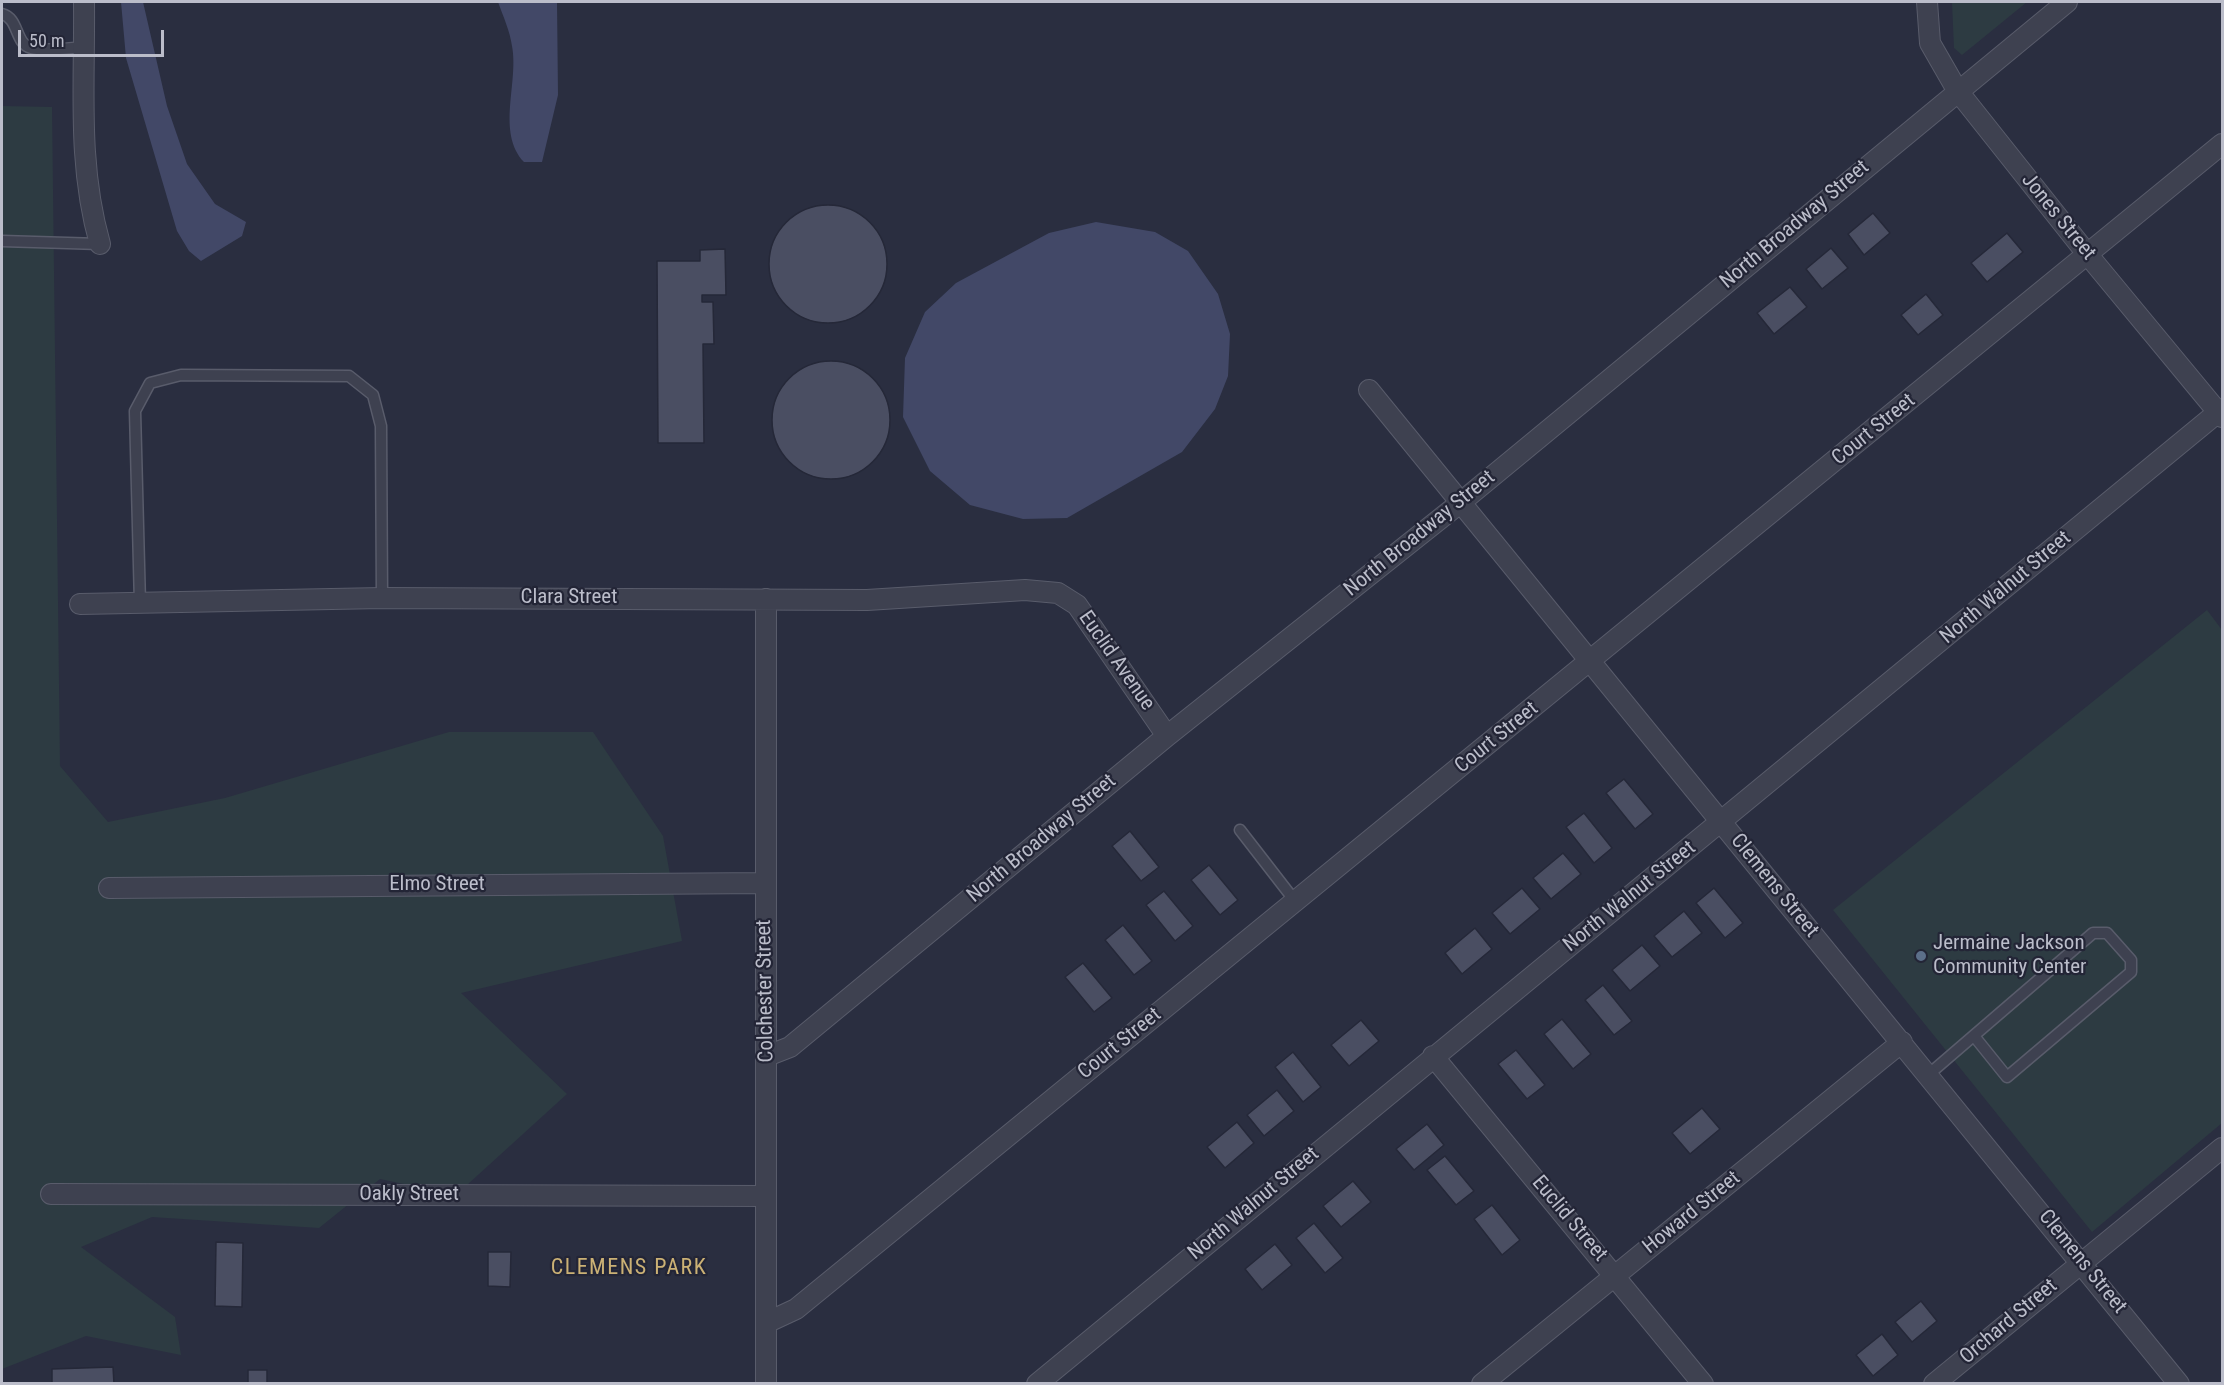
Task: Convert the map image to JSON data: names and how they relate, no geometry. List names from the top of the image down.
{
  "streets": {
    "street": [
      "Jones Street",
      "North Broadway Street",
      "Court Street",
      "North Walnut Street",
      "Clara Street",
      "Euclid Avenue",
      "Elmo Street",
      "Clemens Street",
      "Colchester Street",
      "Oakly Street",
      "Howard Street",
      "Euclid Street",
      "Orchard Street"
    ]
  },
  "crossings": [
    ["Jones Street", "North Broadway Street"],
    ["Jones Street", "Court Street"],
    ["Jones Street", "North Walnut Street"],
    ["North Broadway Street", "Euclid Avenue"],
    ["North Broadway Street", "Clemens Street"],
    ["North Broadway Street", "Colchester Street"],
    ["Court Street", "Clemens Street"],
    ["Court Street", "Colchester Street"],
    ["North Walnut Street", "Clemens Street"],
    ["North Walnut Street", "Euclid Street"],
    ["Clara Street", "Euclid Avenue"],
    ["Clara Street", "Colchester Street"],
    ["Elmo Street", "Colchester Street"],
    ["Clemens Street", "Howard Street"],
    ["Clemens Street", "Orchard Street"],
    ["Colchester Street", "Oakly Street"],
    ["Howard Street", "Euclid Street"]
  ],
  "districts": ["CLEMENS PARK"],
  "places": ["Jermaine Jackson Community Center"],
  "scale_bar": "50 m"
}
